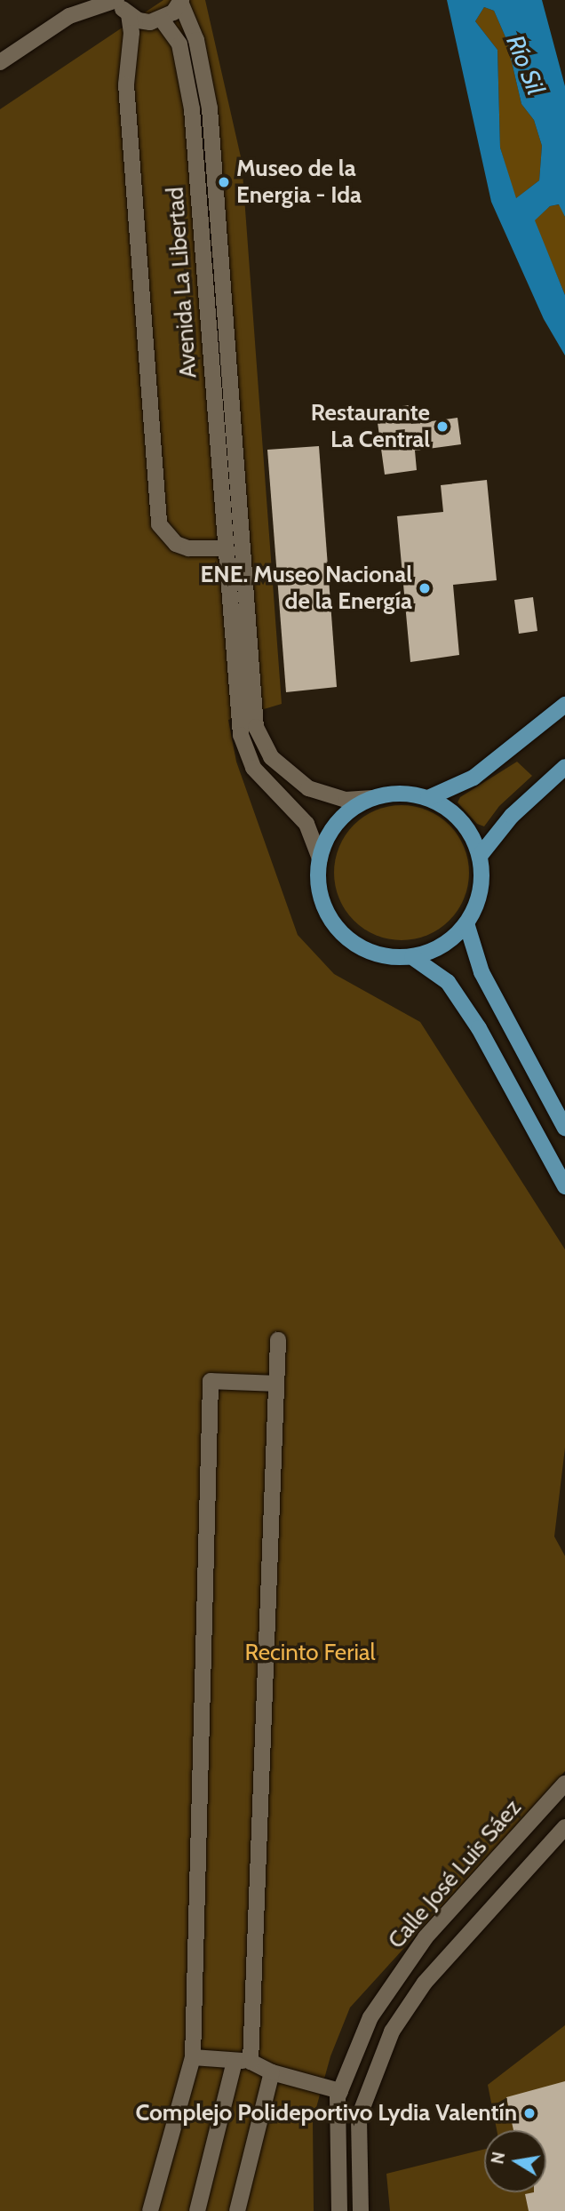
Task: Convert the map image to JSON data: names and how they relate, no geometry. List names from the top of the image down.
{
  "streets": {
    "street": ["Avenida La Libertad", "Calle José Luis Sáez"]
  },
  "water": ["Río Sil"],
  "parks": ["Recinto Ferial"],
  "places": [
    "Museo de la Energia - Ida",
    "Restaurante La Central",
    "ENE. Museo Nacional de la Energía",
    "Complejo Polideportivo Lydia Valentín"
  ],
  "north": "left"
}
